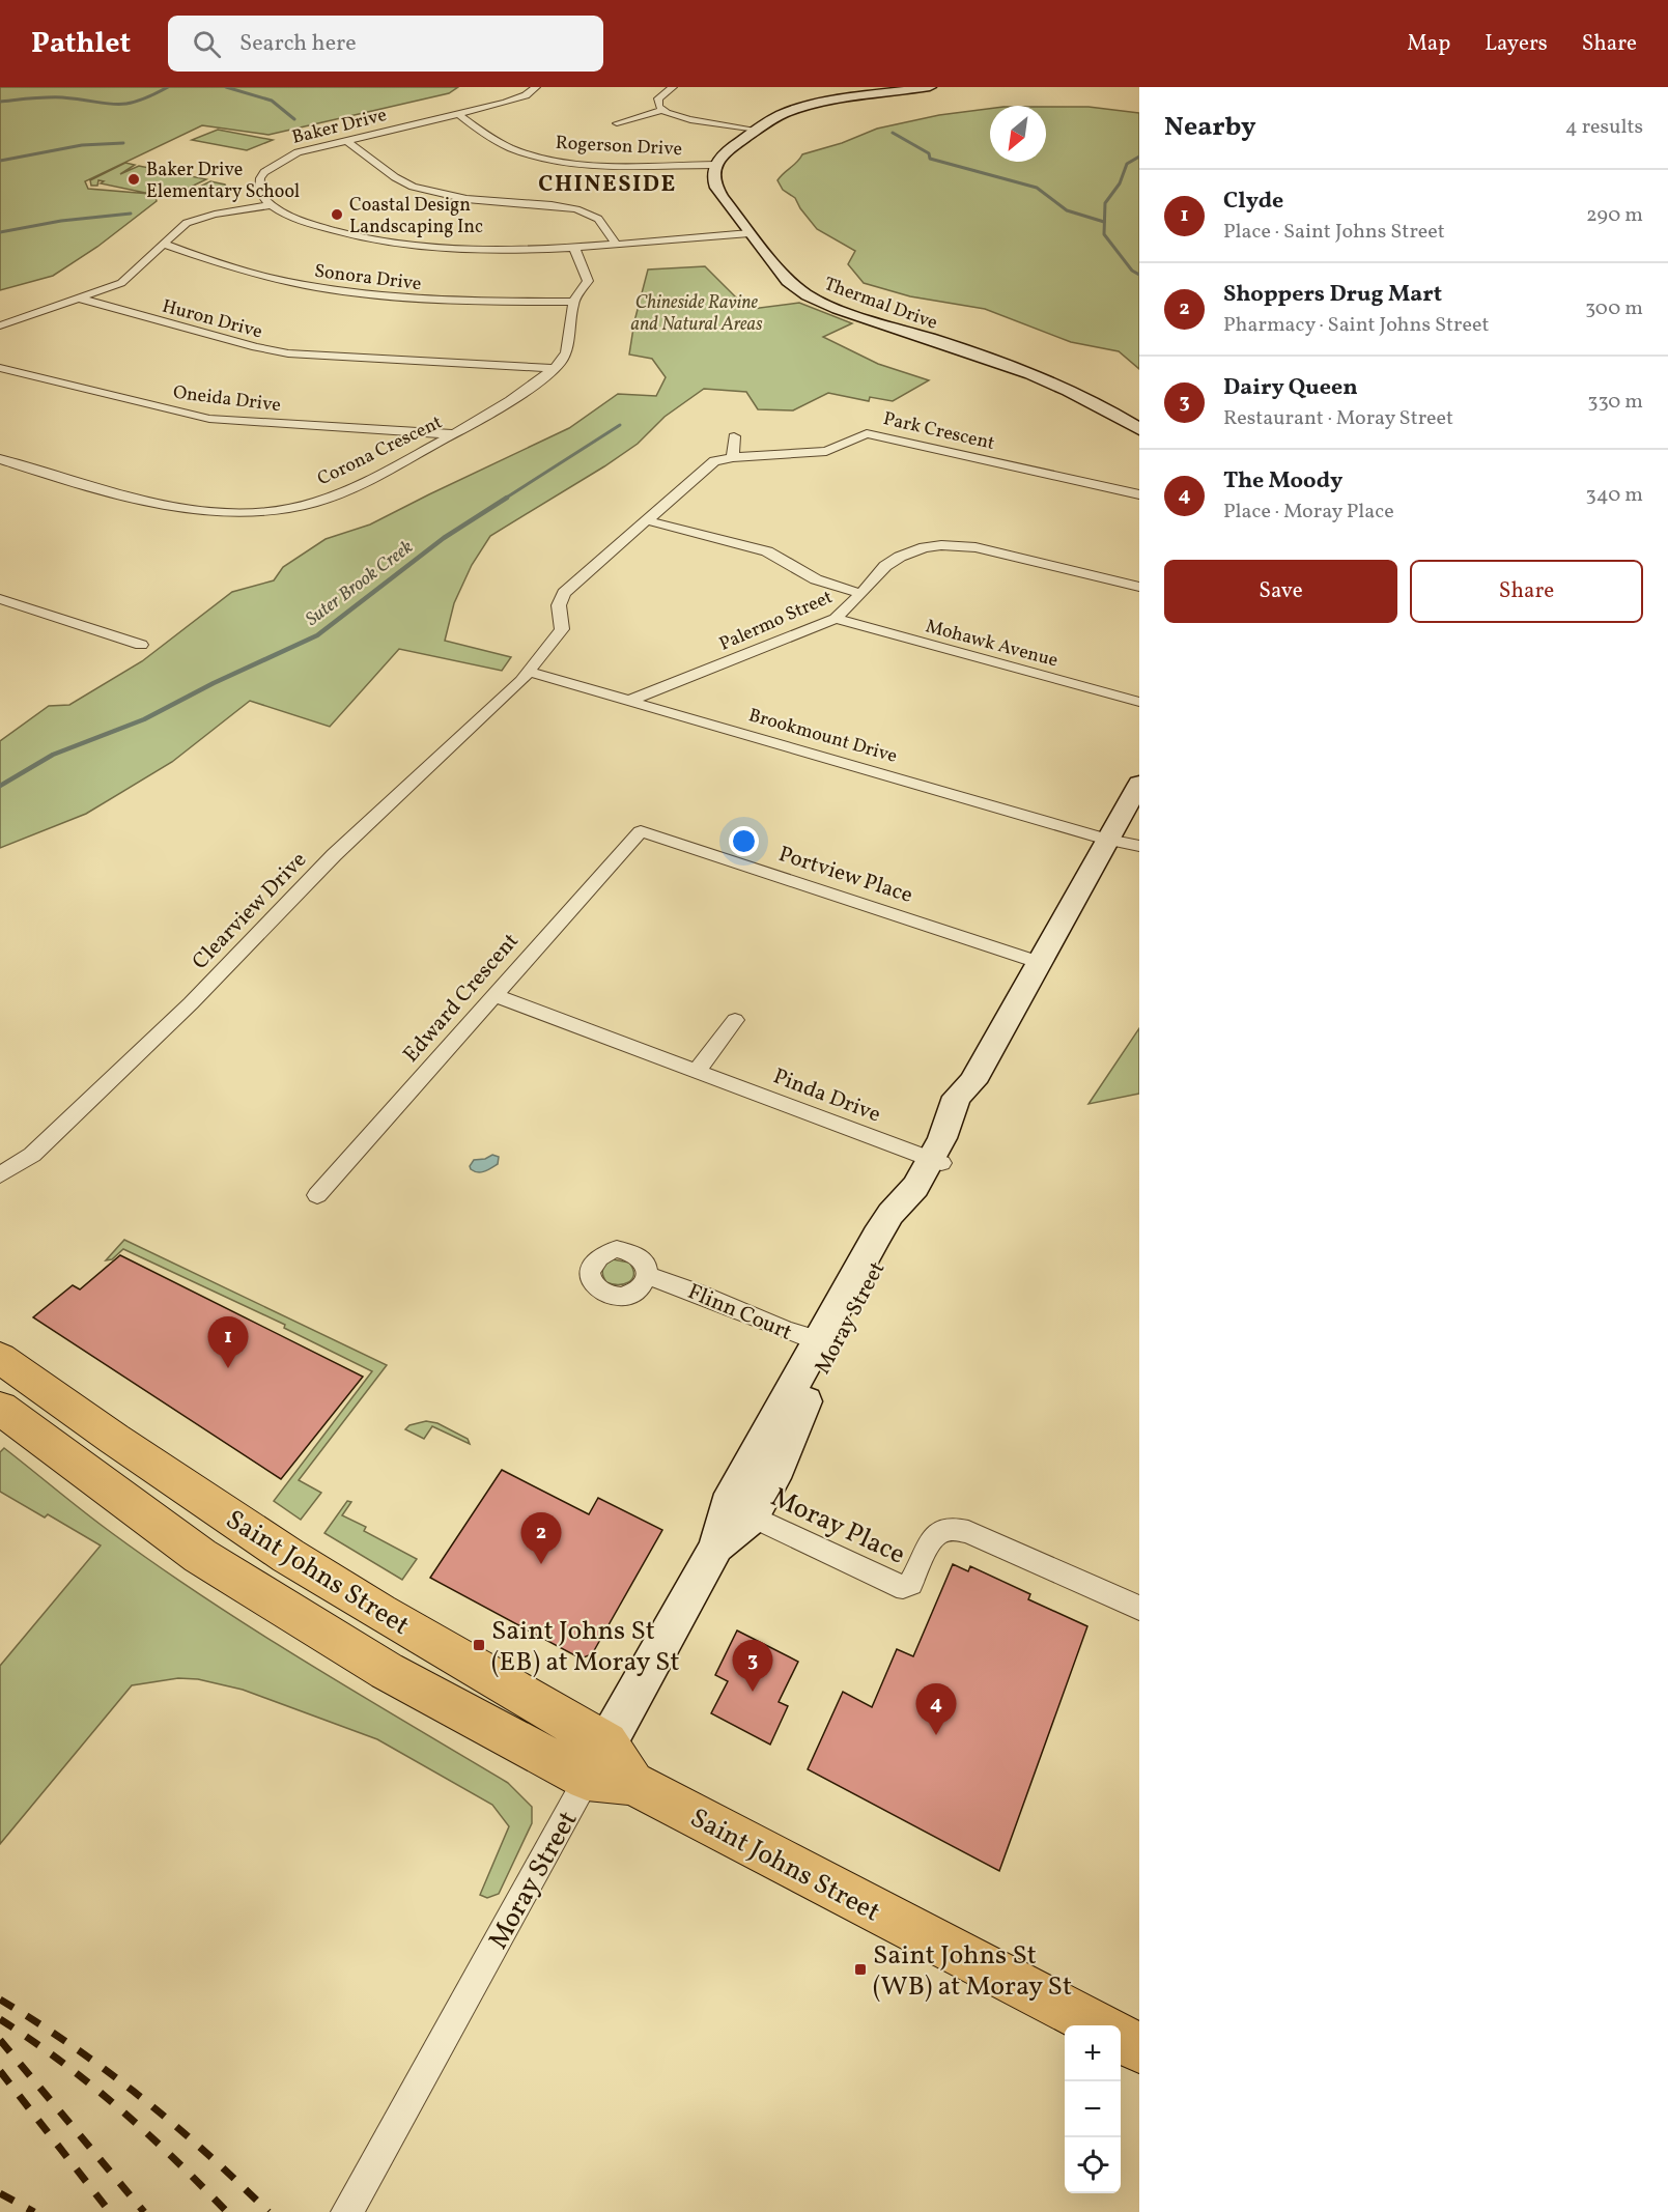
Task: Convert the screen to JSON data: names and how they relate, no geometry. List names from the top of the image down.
{
  "streets": {
    "main road": ["Saint Johns Street"],
    "street": [
      "Baker Drive",
      "Rogerson Drive",
      "Sonora Drive",
      "Thermal Drive",
      "Huron Drive",
      "Oneida Drive",
      "Park Crescent",
      "Corona Crescent",
      "Palermo Street",
      "Mohawk Avenue",
      "Brookmount Drive",
      "Portview Place",
      "Clearview Drive",
      "Edward Crescent",
      "Pinda Drive",
      "Flinn Court",
      "Moray Street",
      "Moray Place"
    ]
  },
  "crossings": [
    ["Baker Drive", "Rogerson Drive"],
    ["Rogerson Drive", "Thermal Drive"],
    ["Sonora Drive", "Corona Crescent"],
    ["Huron Drive", "Corona Crescent"],
    ["Oneida Drive", "Corona Crescent"],
    ["Park Crescent", "Brookmount Drive"],
    ["Park Crescent", "Clearview Drive"],
    ["Palermo Street", "Mohawk Avenue"],
    ["Palermo Street", "Brookmount Drive"],
    ["Brookmount Drive", "Clearview Drive"],
    ["Brookmount Drive", "Moray Street"],
    ["Portview Place", "Edward Crescent"],
    ["Portview Place", "Moray Street"],
    ["Edward Crescent", "Pinda Drive"],
    ["Pinda Drive", "Moray Street"],
    ["Flinn Court", "Moray Street"],
    ["Moray Street", "Moray Place"],
    ["Moray Street", "Saint Johns Street"]
  ],
  "districts": ["CHINESIDE"],
  "water": ["Suter Brook Creek"],
  "parks": ["Chineside Ravine and Natural Areas"],
  "places": {
    "other": ["Baker Drive Elementary School", "Coastal Design Landscaping Inc"],
    "transit": ["Saint Johns St (EB) at Moray St", "Saint Johns St (WB) at Moray St"]
  },
  "north": "bottom left",
  "page": {
    "header": "Pathlet",
    "search": "Search here",
    "nav": ["Map", "Layers", "Share"],
    "heading": ["Nearby", "4 results"],
    "list": [
      {
        "mark": "1",
        "name": "Clyde",
        "note": "Place · Saint Johns Street",
        "value": "290 m"
      },
      {
        "mark": "2",
        "name": "Shoppers Drug Mart",
        "note": "Pharmacy · Saint Johns Street",
        "value": "300 m"
      },
      {
        "mark": "3",
        "name": "Dairy Queen",
        "note": "Restaurant · Moray Street",
        "value": "330 m"
      },
      {
        "mark": "4",
        "name": "The Moody",
        "note": "Place · Moray Place",
        "value": "340 m"
      }
    ],
    "buttons": ["Save", "Share"],
    "pins": [
      "1",
      "2",
      "3",
      "4"
    ],
    "map_buttons": ["+", "−"]
  }
}
